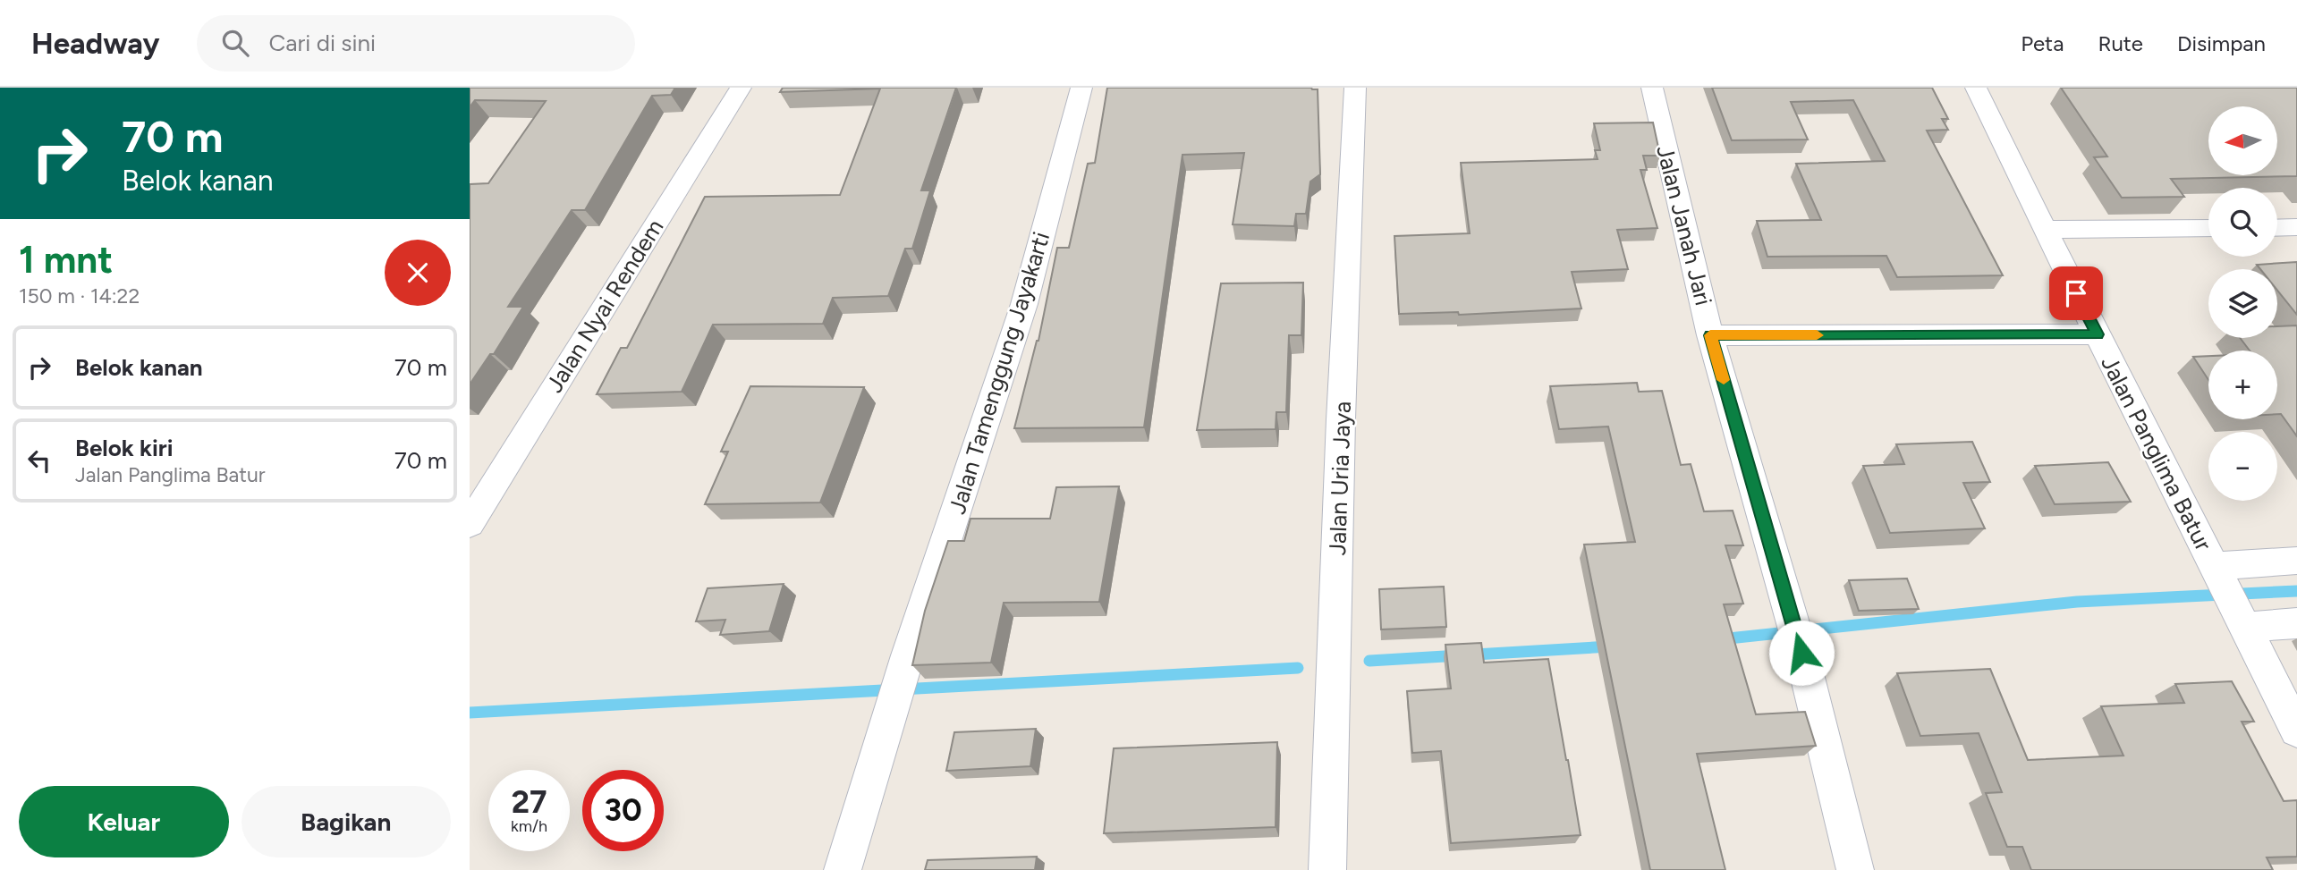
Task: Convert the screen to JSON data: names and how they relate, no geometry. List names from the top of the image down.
{
  "streets": {
    "street": [
      "Jalan Janah Jari",
      "Jalan Nyai Rendem",
      "Jalan Tamenggung Jayakarti",
      "Jalan Panglima Batur",
      "Jalan Uria Jaya"
    ]
  },
  "north": "left",
  "page": {
    "header": "Headway",
    "search": "Cari di sini",
    "nav": ["Peta", "Rute", "Disimpan"],
    "turn": ["70 m", "Belok kanan"],
    "map_buttons": ["+", "−"],
    "heading": ["1 mnt", "150 m · 14:22"],
    "list": [
      {
        "name": "Belok kanan",
        "value": "70 m"
      },
      {
        "name": "Belok kiri",
        "note": "Jalan Panglima Batur",
        "value": "70 m"
      }
    ],
    "speed": "27 km/h",
    "limit": "30",
    "buttons": ["Keluar", "Bagikan"]
  }
}
